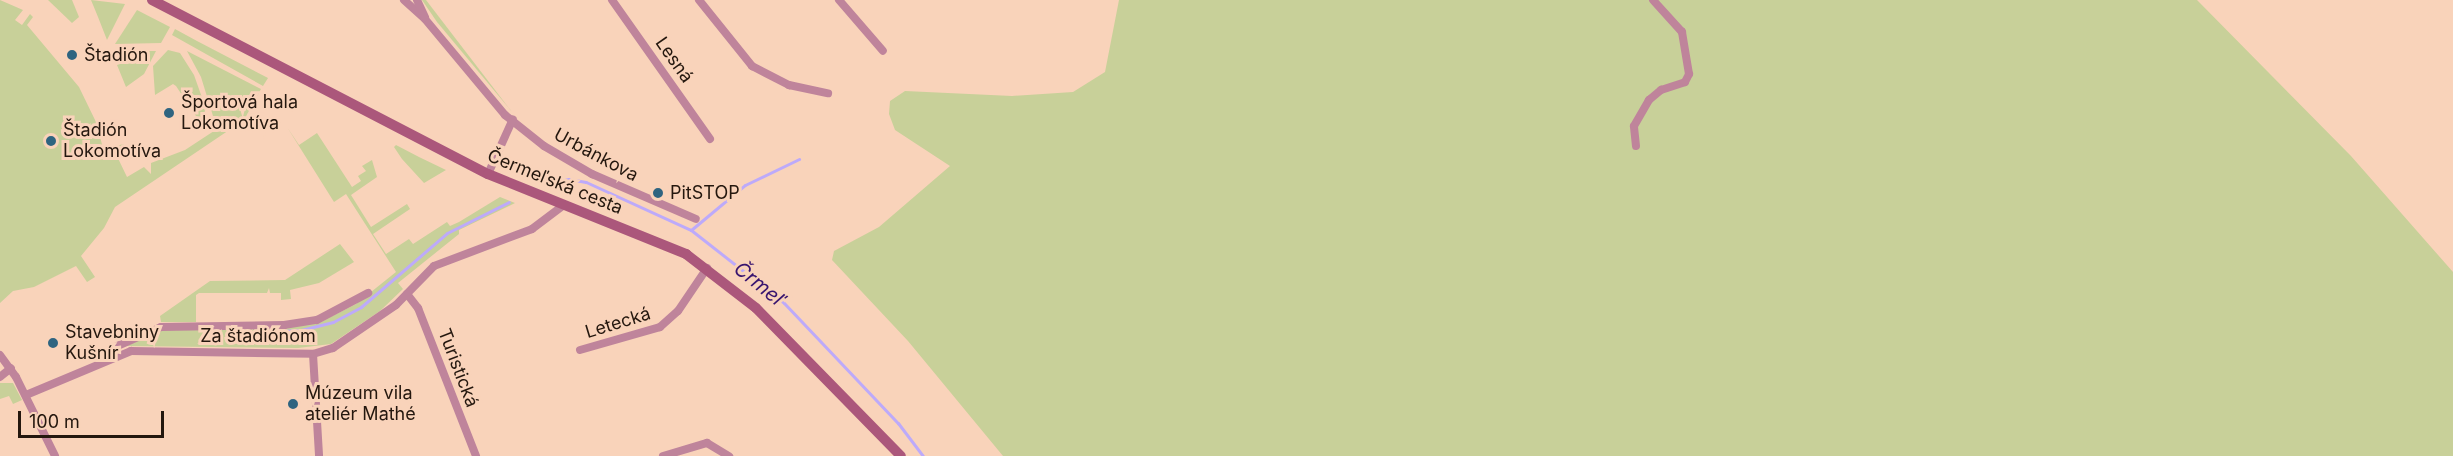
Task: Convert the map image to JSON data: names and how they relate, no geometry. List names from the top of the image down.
{
  "streets": {
    "main road": ["Čermeľská cesta"],
    "street": [
      "Lesná",
      "Urbánkova",
      "Letecká",
      "Za štadiónom",
      "Turistická"
    ]
  },
  "crossings": [
    ["Čermeľská cesta", "Letecká"],
    ["Čermeľská cesta", "Za štadiónom"],
    ["Za štadiónom", "Turistická"]
  ],
  "water": ["Črmeľ"],
  "places": [
    "Štadión",
    "Športová hala Lokomotíva",
    "Štadión Lokomotíva",
    "PitSTOP",
    "Stavebniny Kušnír",
    "Múzeum vila ateliér Mathé"
  ],
  "scale_bar": "100 m"
}
